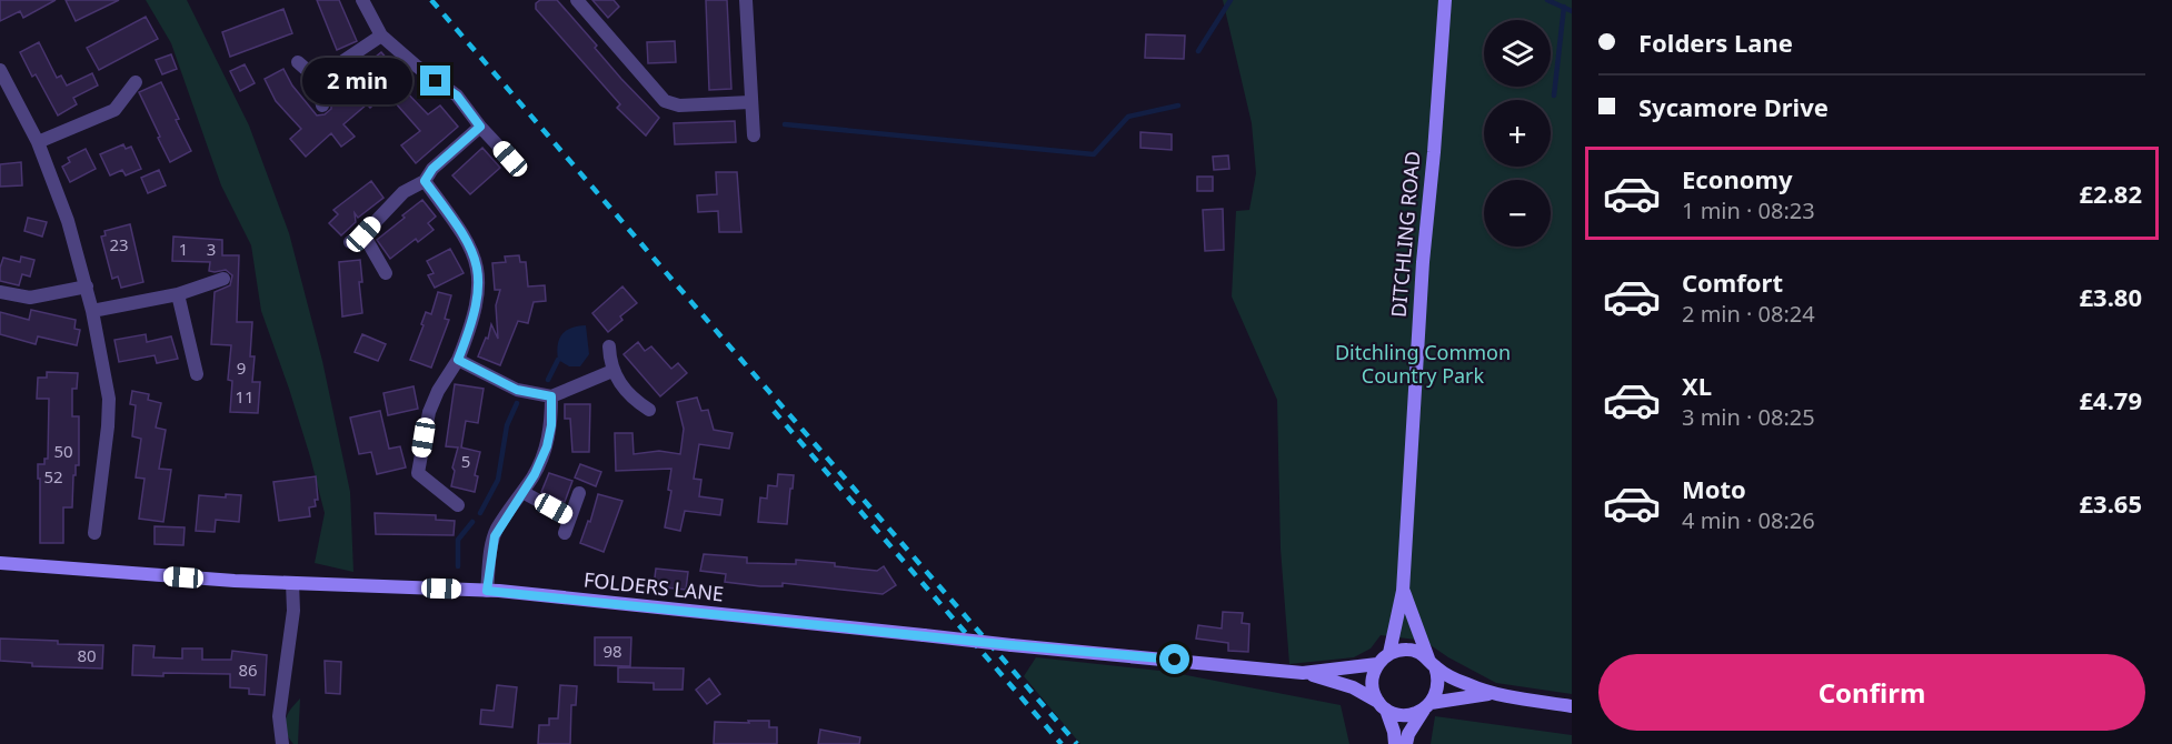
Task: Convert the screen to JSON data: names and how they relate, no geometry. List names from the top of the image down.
{
  "streets": {
    "main road": ["DITCHLING ROAD", "FOLDERS LANE"]
  },
  "crossings": [
    ["DITCHLING ROAD", "FOLDERS LANE"]
  ],
  "parks": ["Ditchling Common Country Park"],
  "house_numbers": [
    "23",
    "1",
    "3",
    "9",
    "11",
    "50",
    "5",
    "52",
    "98",
    "80",
    "86"
  ],
  "page": {
    "banner": ["Folders Lane", "Sycamore Drive"],
    "map_buttons": ["+", "−"],
    "bubble": "2 min",
    "list": [
      {
        "name": "Economy",
        "note": "1 min · 08:23",
        "value": "£2.82"
      },
      {
        "name": "Comfort",
        "note": "2 min · 08:24",
        "value": "£3.80"
      },
      {
        "name": "XL",
        "note": "3 min · 08:25",
        "value": "£4.79"
      },
      {
        "name": "Moto",
        "note": "4 min · 08:26",
        "value": "£3.65"
      }
    ],
    "buttons": "Confirm"
  }
}
